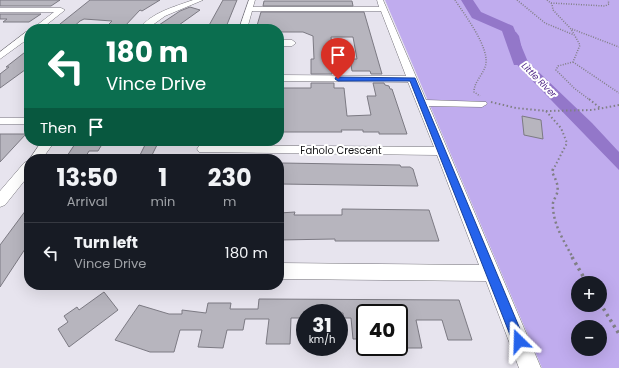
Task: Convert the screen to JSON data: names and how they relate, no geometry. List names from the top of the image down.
{
  "streets": {
    "street": ["Faholo Crescent"]
  },
  "water": ["Little River"],
  "page": {
    "turn": ["180 m", "Vince Drive"],
    "then": "Then",
    "eta": [
      "13:50",
      "Arrival",
      "1",
      "min",
      "230",
      "m"
    ],
    "list": [
      {
        "name": "Turn left",
        "note": "Vince Drive",
        "value": "180 m"
      }
    ],
    "map_buttons": ["+", "−"],
    "speed": "31 km/h",
    "limit": "40"
  }
}
